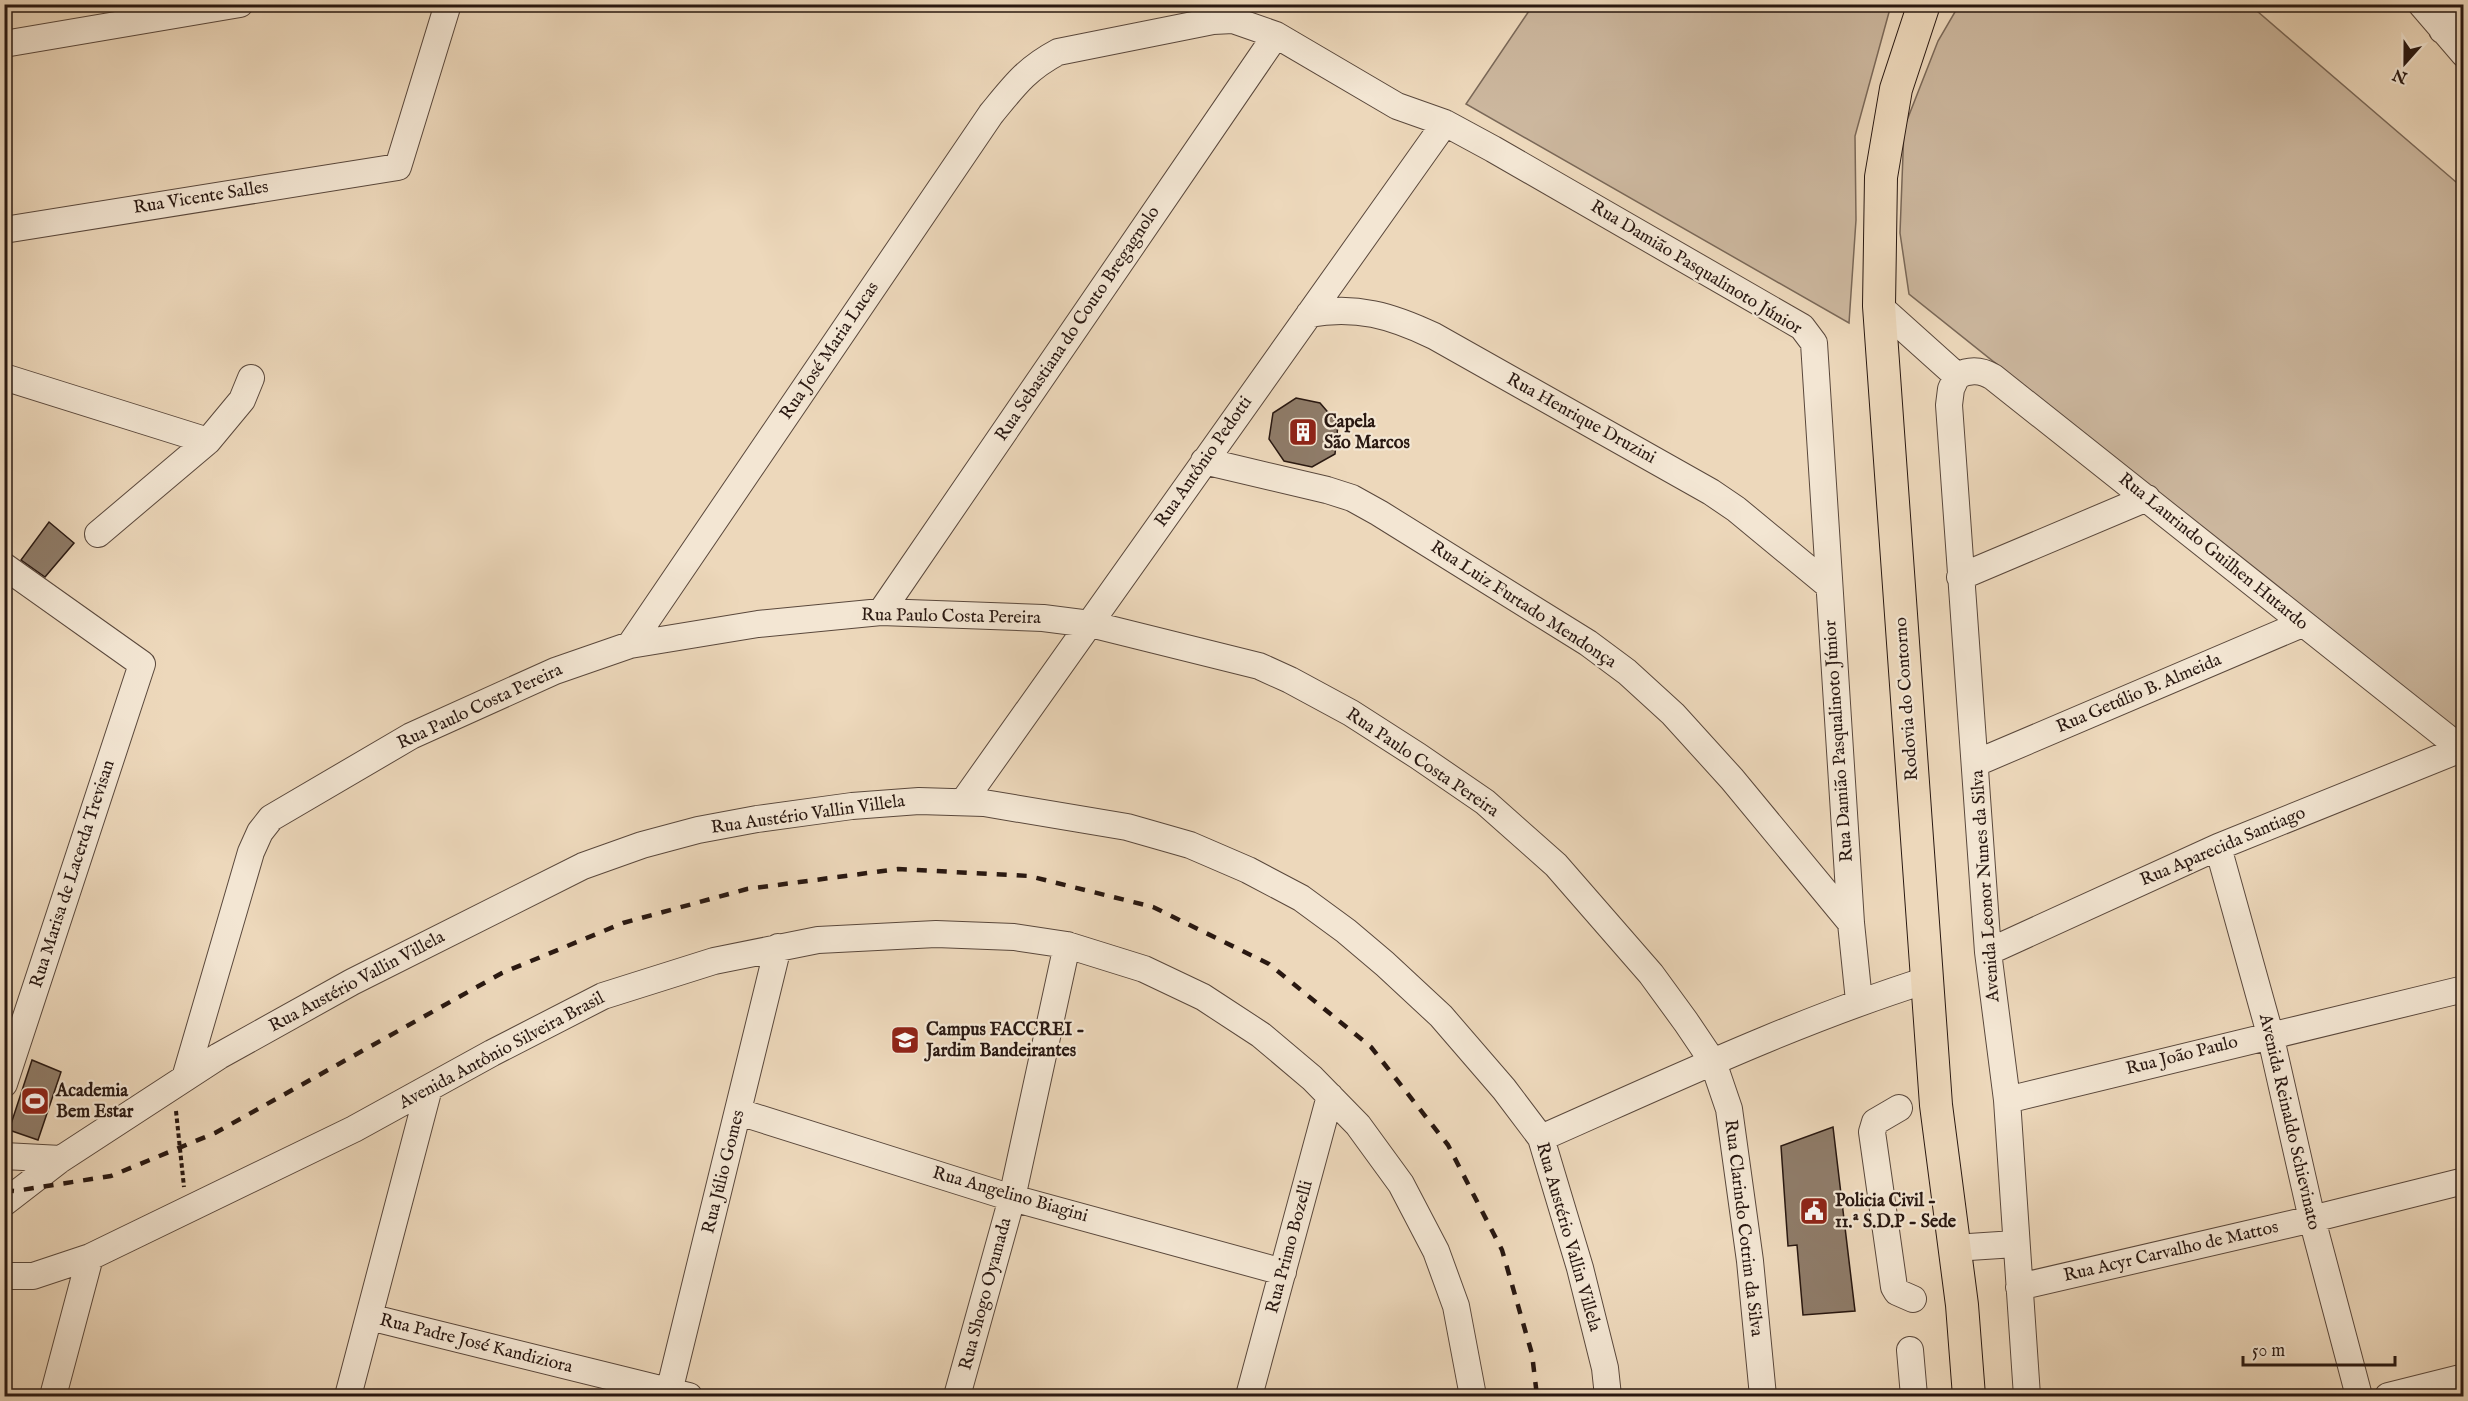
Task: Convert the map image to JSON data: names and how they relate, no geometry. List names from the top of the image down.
{
  "streets": {
    "main road": ["Rodovia do Contorno"],
    "street": [
      "Rua Vicente Salles",
      "Rua Damião Pasqualinoto Júnior",
      "Rua Sebastiana do Couto Bregagnolo",
      "Rua José Maria Lucas",
      "Rua Henrique Druzini",
      "Rua Antônio Pedotti",
      "Rua Laurindo Guilhen Hutardo",
      "Rua Luiz Furtado Mendonça",
      "Rua Paulo Costa Pereira",
      "Rua Getúlio B. Almeida",
      "Rua Austério Vallin Villela",
      "Rua Aparecida Santiago",
      "Rua Marisa de Lacerda Trevisan",
      "Avenida Leonor Nunes da Silva",
      "Avenida Antônio Silveira Brasil",
      "Rua João Paulo",
      "Avenida Reinaldo Schievinato",
      "Rua Júlio Gomes",
      "Rua Angelino Biagini",
      "Rua Clarindo Cotrim da Silva",
      "Rua Primo Bozelli",
      "Rua Acyr Carvalho de Mattos",
      "Rua Shogo Oyamada",
      "Rua Padre José Kandiziora"
    ]
  },
  "crossings": [
    ["Rua Damião Pasqualinoto Júnior", "Rua Sebastiana do Couto Bregagnolo"],
    ["Rua Damião Pasqualinoto Júnior", "Rua José Maria Lucas"],
    ["Rua Damião Pasqualinoto Júnior", "Rua Henrique Druzini"],
    ["Rua Damião Pasqualinoto Júnior", "Rua Antônio Pedotti"],
    ["Rua Damião Pasqualinoto Júnior", "Rua Luiz Furtado Mendonça"],
    ["Rua Sebastiana do Couto Bregagnolo", "Rua Paulo Costa Pereira"],
    ["Rua José Maria Lucas", "Rua Paulo Costa Pereira"],
    ["Rua Henrique Druzini", "Rua Antônio Pedotti"],
    ["Rua Antônio Pedotti", "Rua Luiz Furtado Mendonça"],
    ["Rua Antônio Pedotti", "Rua Paulo Costa Pereira"],
    ["Rua Antônio Pedotti", "Rua Austério Vallin Villela"],
    ["Rua Laurindo Guilhen Hutardo", "Rua Getúlio B. Almeida"],
    ["Rua Laurindo Guilhen Hutardo", "Rua Aparecida Santiago"],
    ["Rua Laurindo Guilhen Hutardo", "Avenida Leonor Nunes da Silva"],
    ["Rua Paulo Costa Pereira", "Rua Austério Vallin Villela"],
    ["Rua Paulo Costa Pereira", "Rua Clarindo Cotrim da Silva"],
    ["Rua Getúlio B. Almeida", "Avenida Leonor Nunes da Silva"],
    ["Rua Aparecida Santiago", "Avenida Leonor Nunes da Silva"],
    ["Rua Aparecida Santiago", "Avenida Reinaldo Schievinato"],
    ["Avenida Leonor Nunes da Silva", "Rua João Paulo"],
    ["Avenida Leonor Nunes da Silva", "Rua Acyr Carvalho de Mattos"],
    ["Avenida Antônio Silveira Brasil", "Rua Júlio Gomes"],
    ["Avenida Antônio Silveira Brasil", "Rua Primo Bozelli"],
    ["Avenida Antônio Silveira Brasil", "Rua Shogo Oyamada"],
    ["Rua João Paulo", "Avenida Reinaldo Schievinato"],
    ["Avenida Reinaldo Schievinato", "Rua Acyr Carvalho de Mattos"],
    ["Rua Júlio Gomes", "Rua Angelino Biagini"],
    ["Rua Júlio Gomes", "Rua Padre José Kandiziora"],
    ["Rua Angelino Biagini", "Rua Primo Bozelli"],
    ["Rua Angelino Biagini", "Rua Shogo Oyamada"]
  ],
  "places": {
    "building": ["Capela São Marcos"],
    "school or university": ["Campus FACCREI - Jardim Bandeirantes"],
    "sports": ["Academia Bem Estar"],
    "public building": ["Policia Civil - 11.ª S.D.P - Sede"]
  },
  "scale_bar": "50 m",
  "north": "bottom"
}
